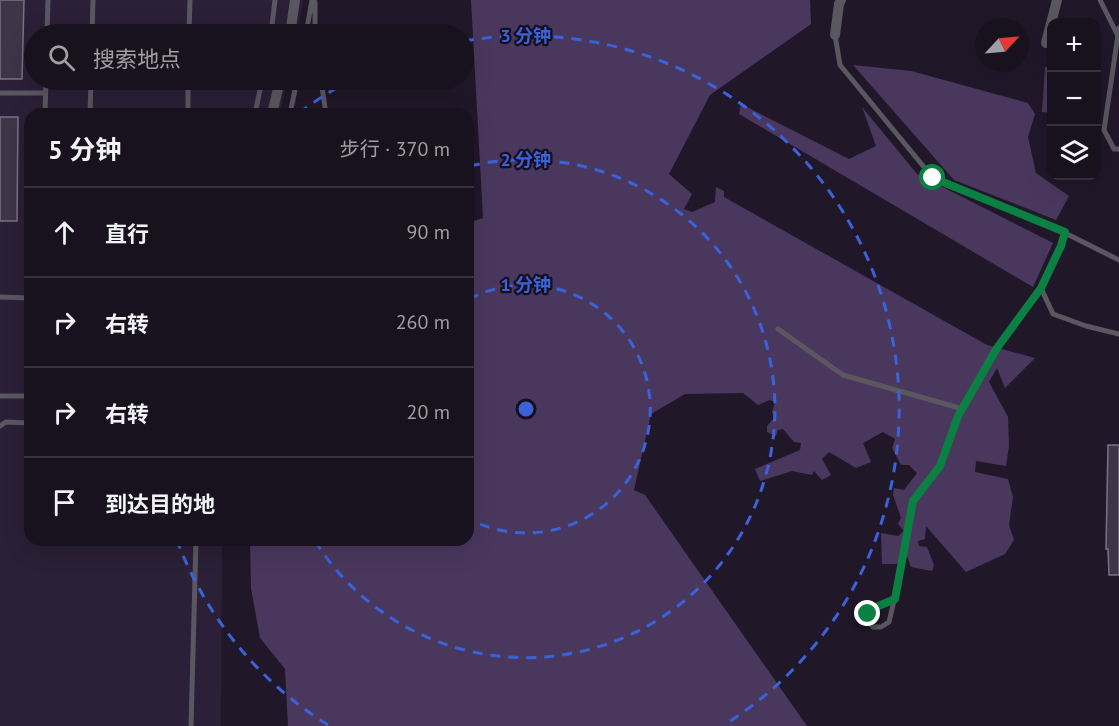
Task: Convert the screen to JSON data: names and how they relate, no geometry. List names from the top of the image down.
{
  "north": "top right",
  "page": {
    "map_buttons": ["+", "−"],
    "search": "搜索地点",
    "heading": ["5 分钟", "步行 · 370 m"],
    "list": [
      ["直行", "90 m"],
      ["右转", "260 m"],
      ["右转", "20 m"],
      "到达目的地"
    ]
  },
  "rings": ["3 分钟", "2 分钟", "1 分钟"]
}
